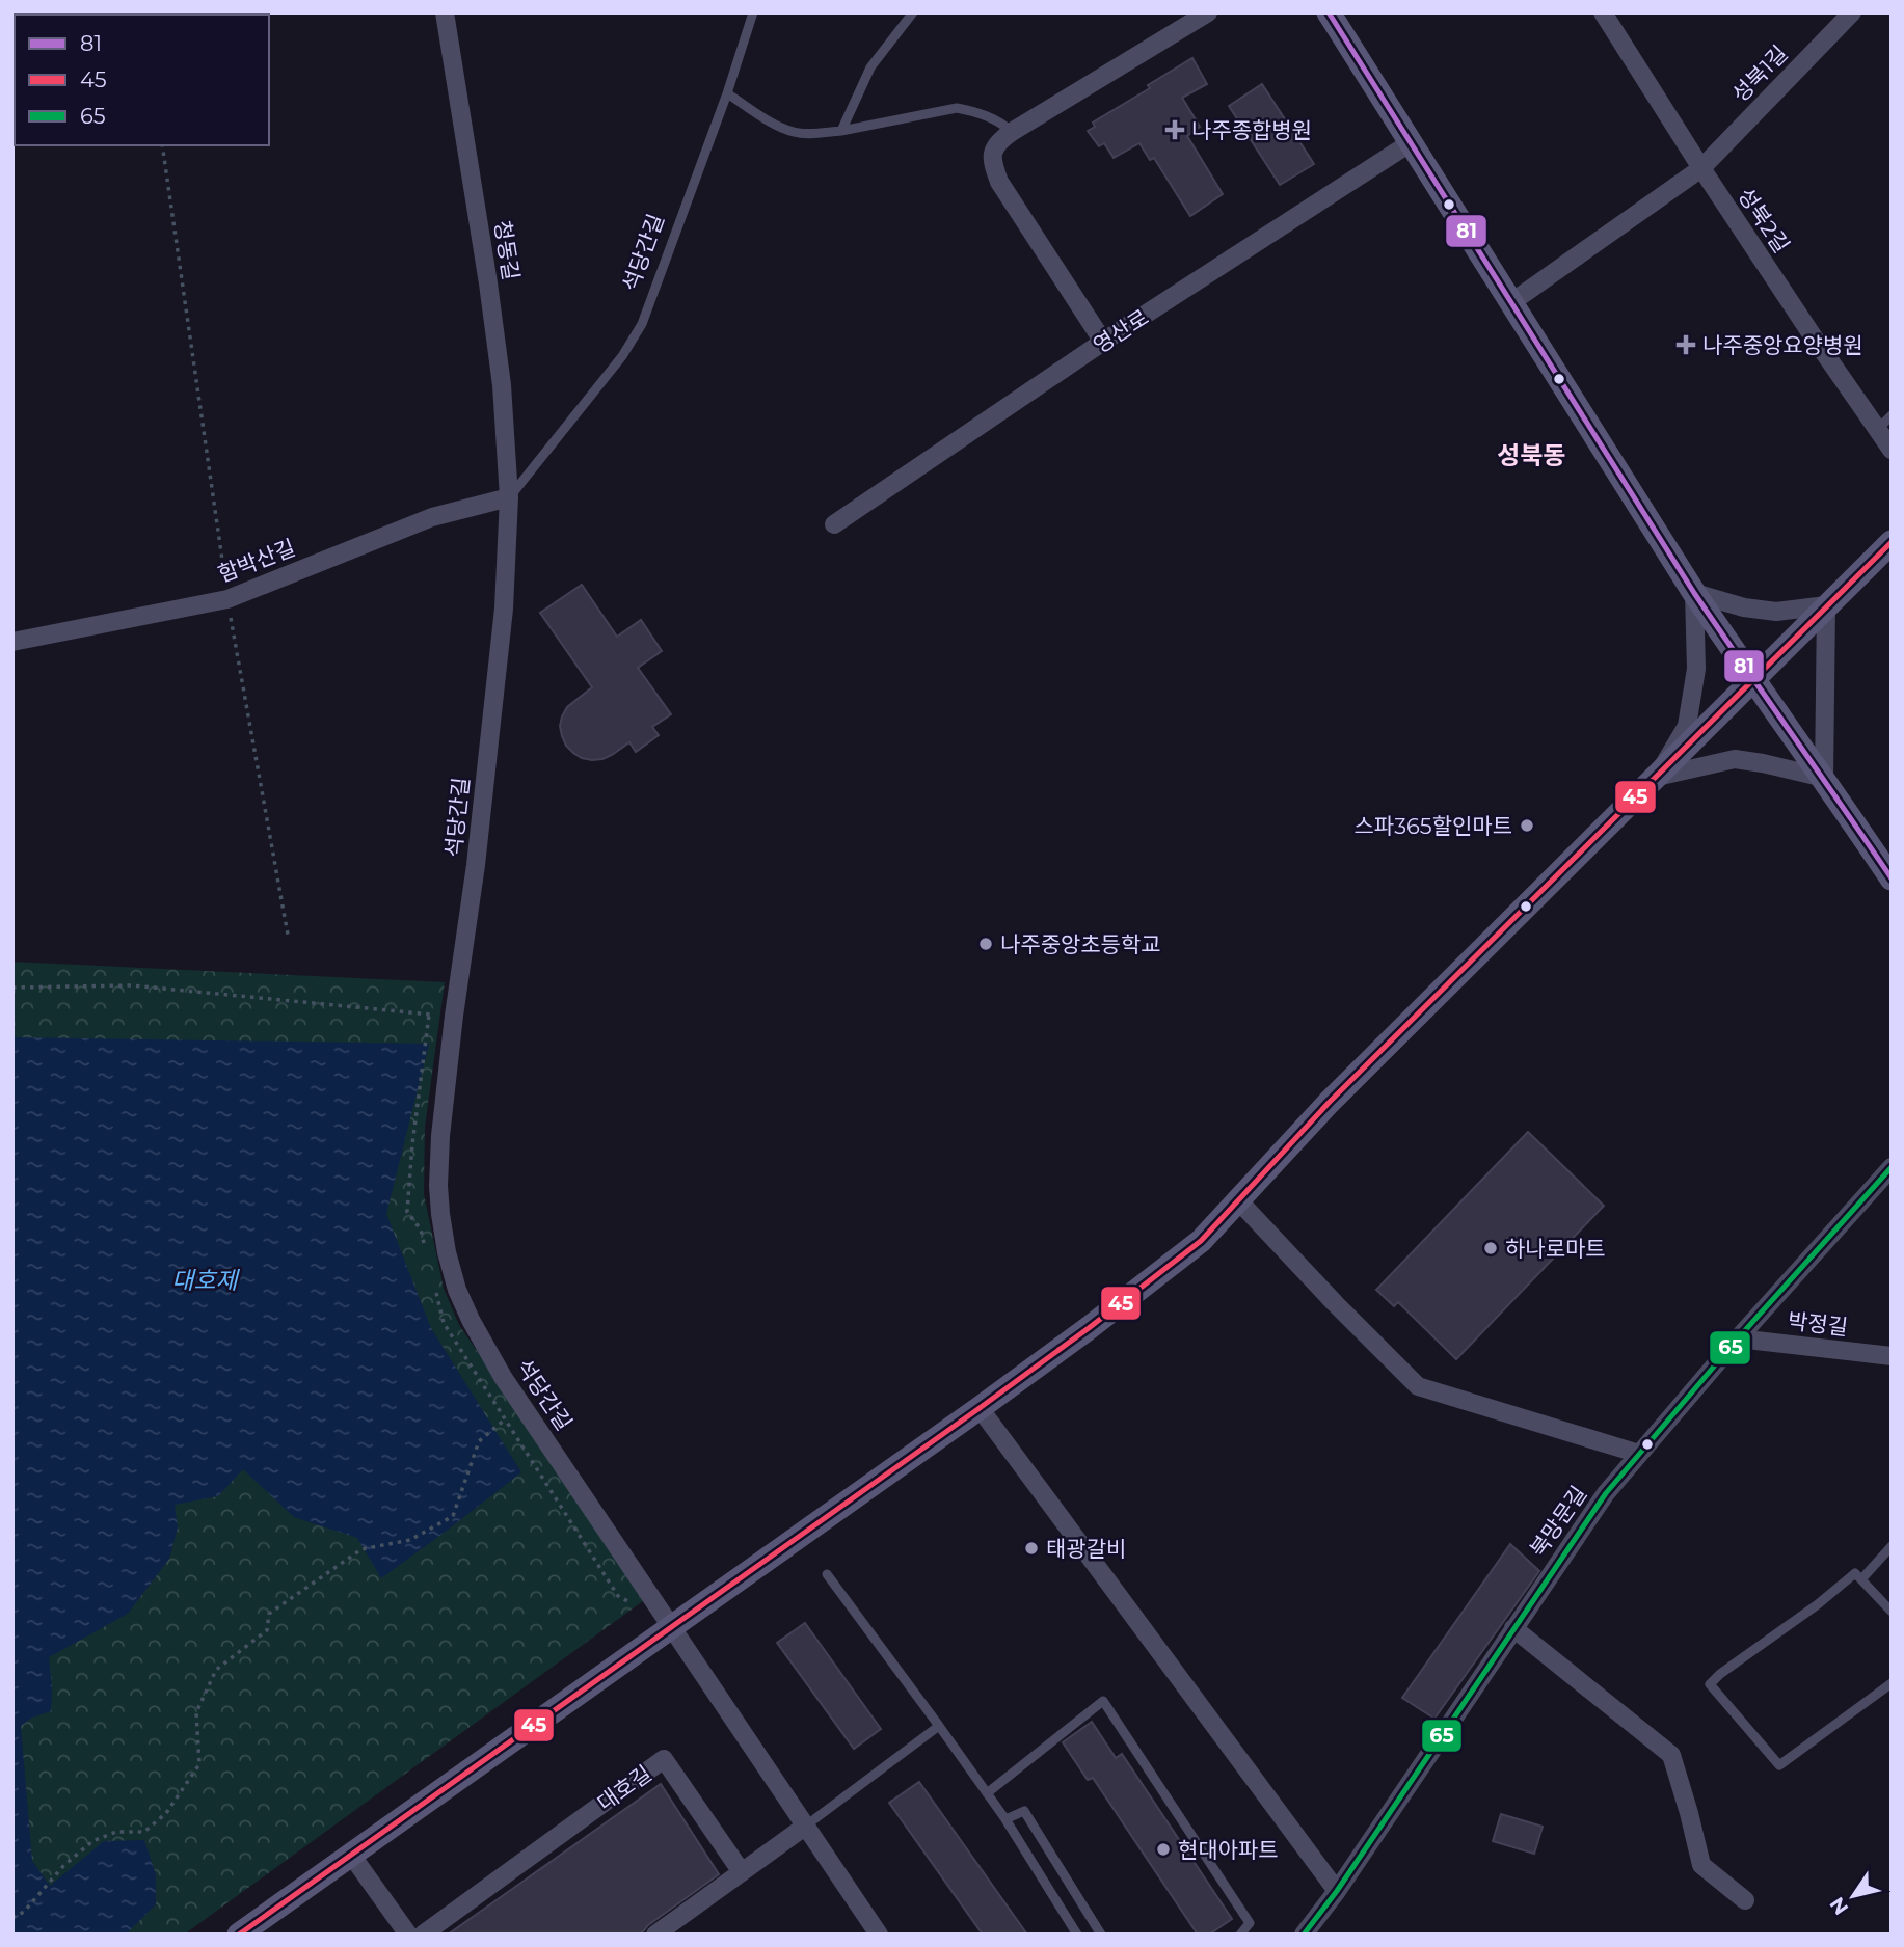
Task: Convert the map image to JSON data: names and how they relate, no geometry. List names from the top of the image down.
{
  "streets": {
    "street": [
      "성북1길",
      "성북2길",
      "청동길",
      "석당간길",
      "영산로",
      "함박산길",
      "박정길",
      "북망문길",
      "대호길"
    ]
  },
  "crossings": [
    ["성북1길", "성북2길"],
    ["청동길", "석당간길"],
    ["청동길", "함박산길"],
    ["석당간길", "함박산길"],
    ["박정길", "북망문길"]
  ],
  "districts": ["성북동"],
  "water": ["대호제"],
  "places": {
    "health": ["나주종합병원", "나주중앙요양병원"],
    "other": [
      "스파365할인마트",
      "나주중앙초등학교",
      "하나로마트",
      "태광갈비",
      "현대아파트"
    ]
  },
  "lines": ["transit line 81", "transit line 45", "transit line 65"],
  "legend": ["81", "45", "65"],
  "north": "bottom left"
}
